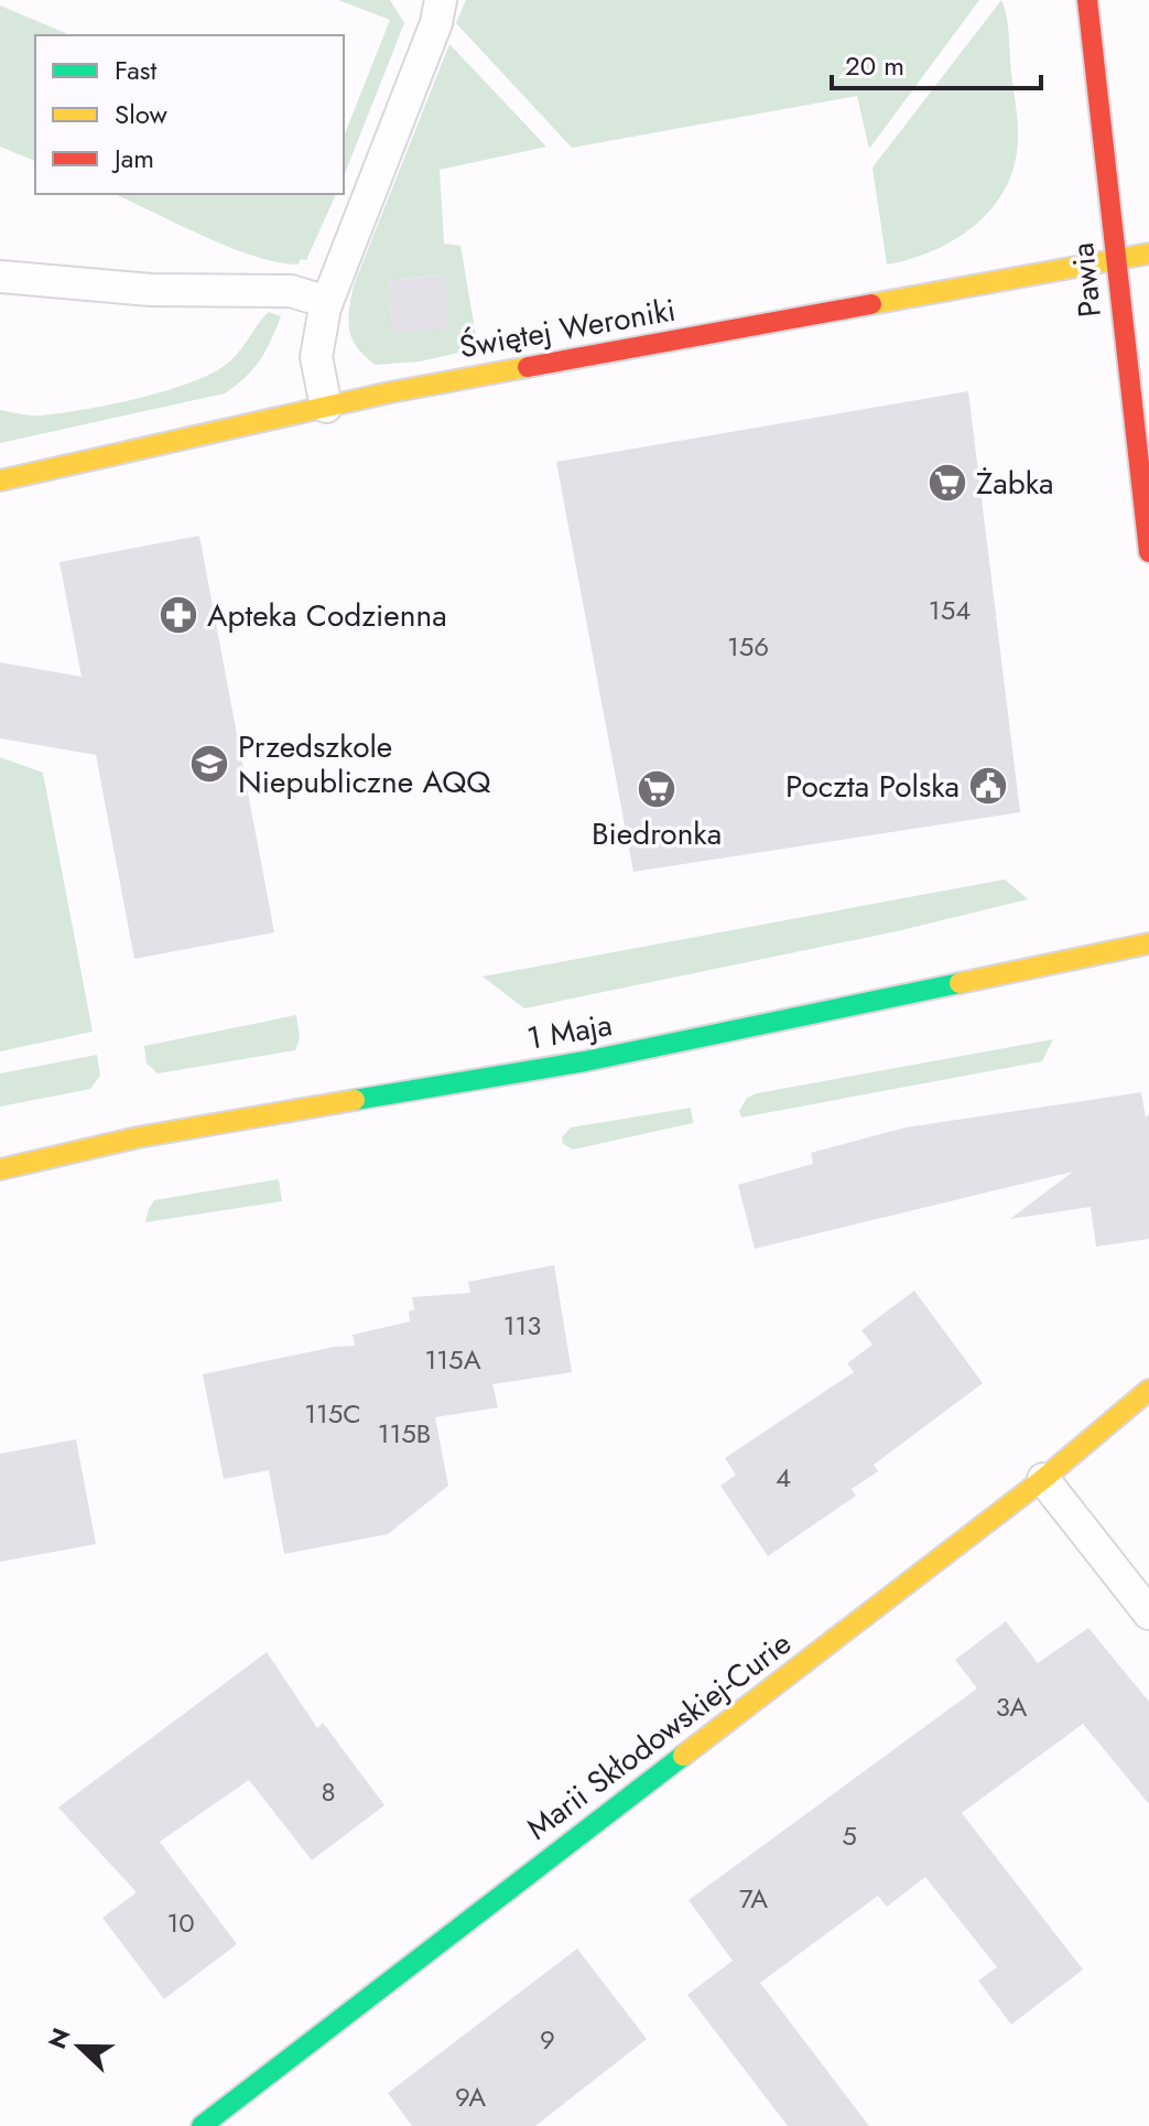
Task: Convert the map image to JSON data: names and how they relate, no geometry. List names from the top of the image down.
{
  "streets": {
    "street": [
      "Pawia",
      "Świętej Weroniki",
      "1 Maja",
      "Marii Skłodowskiej-Curie"
    ]
  },
  "crossings": [
    ["Pawia", "Świętej Weroniki"]
  ],
  "places": {
    "supermarket": ["Żabka", "Biedronka"],
    "pharmacy": ["Apteka Codzienna"],
    "school or university": ["Przedszkole Niepubliczne AQQ"],
    "public building": ["Poczta Polska"]
  },
  "house_numbers": [
    "154",
    "156",
    "113",
    "115A",
    "115C",
    "115B",
    "4",
    "3A",
    "8",
    "5",
    "7A",
    "10",
    "9",
    "9A"
  ],
  "legend": ["Fast", "Slow", "Jam"],
  "scale_bar": "20 m",
  "north": "left"
}
